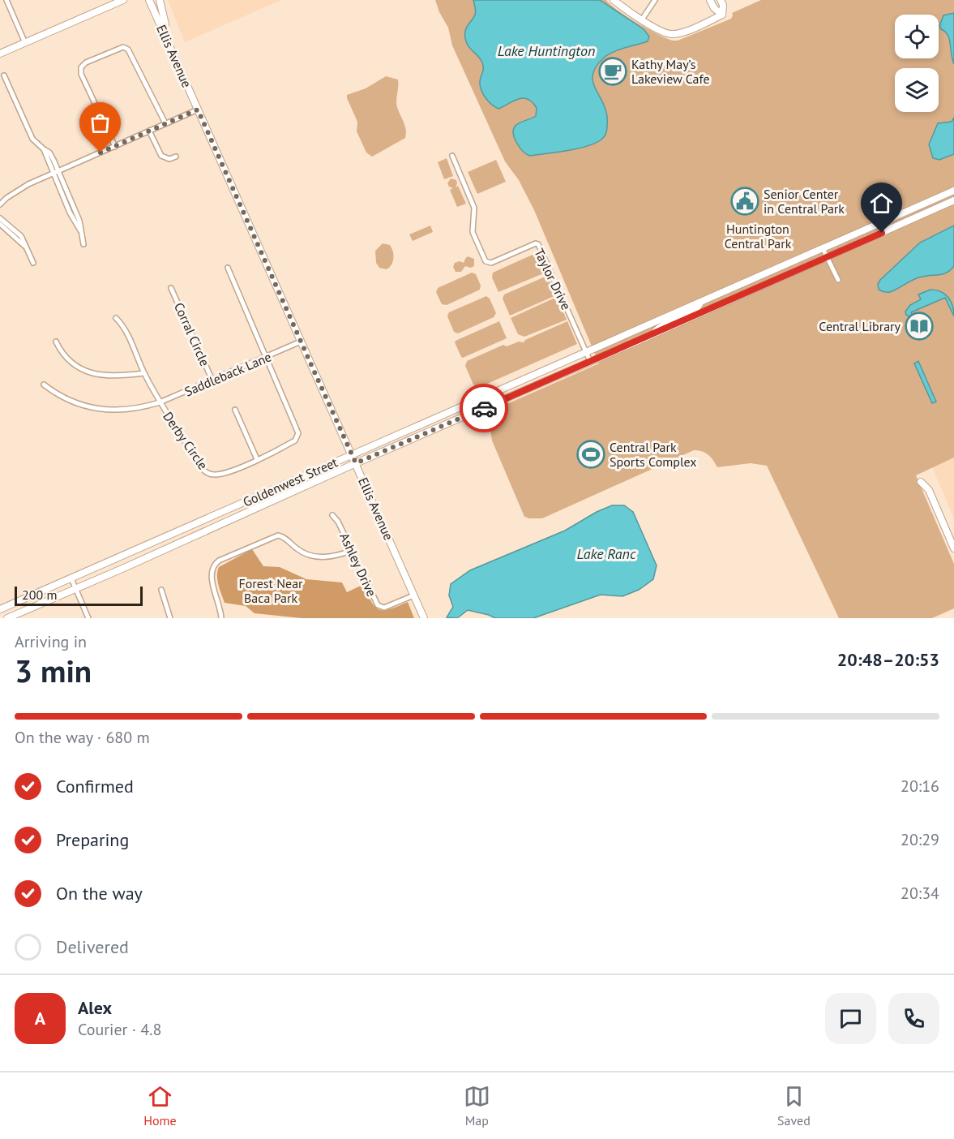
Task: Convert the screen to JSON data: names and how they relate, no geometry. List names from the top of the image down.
{
  "streets": {
    "main road": ["Ellis Avenue", "Goldenwest Street"],
    "street": [
      "Taylor Drive",
      "Corral Circle",
      "Saddleback Lane",
      "Derby Circle",
      "Ashley Drive"
    ]
  },
  "crossings": [
    ["Ellis Avenue", "Saddleback Lane"],
    ["Ellis Avenue", "Goldenwest Street"],
    ["Ellis Avenue", "Ashley Drive"],
    ["Taylor Drive", "Goldenwest Street"],
    ["Corral Circle", "Saddleback Lane"],
    ["Saddleback Lane", "Derby Circle"]
  ],
  "water": ["Lake Huntington", "Lake Ranc"],
  "parks": ["Huntington Central Park", "Forest Near Baca Park"],
  "places": {
    "cafe": ["Kathy May’s Lakeview Cafe"],
    "public building": ["Senior Center in Central Park"],
    "library": ["Central Library"],
    "sports": ["Central Park Sports Complex"]
  },
  "scale_bar": "200 m",
  "page": {
    "scale": "200 m",
    "heading": ["3 min", "Arriving in", "20:48–20:53"],
    "panel": ["Alex", "Courier · 4.8"],
    "bar": "On the way · 680 m",
    "list": [
      ["Confirmed", "20:16"],
      ["Preparing", "20:29"],
      ["On the way", "20:34"],
      "Delivered"
    ],
    "round": "A",
    "tabs": ["Home", "Map", "Saved"]
  }
}
